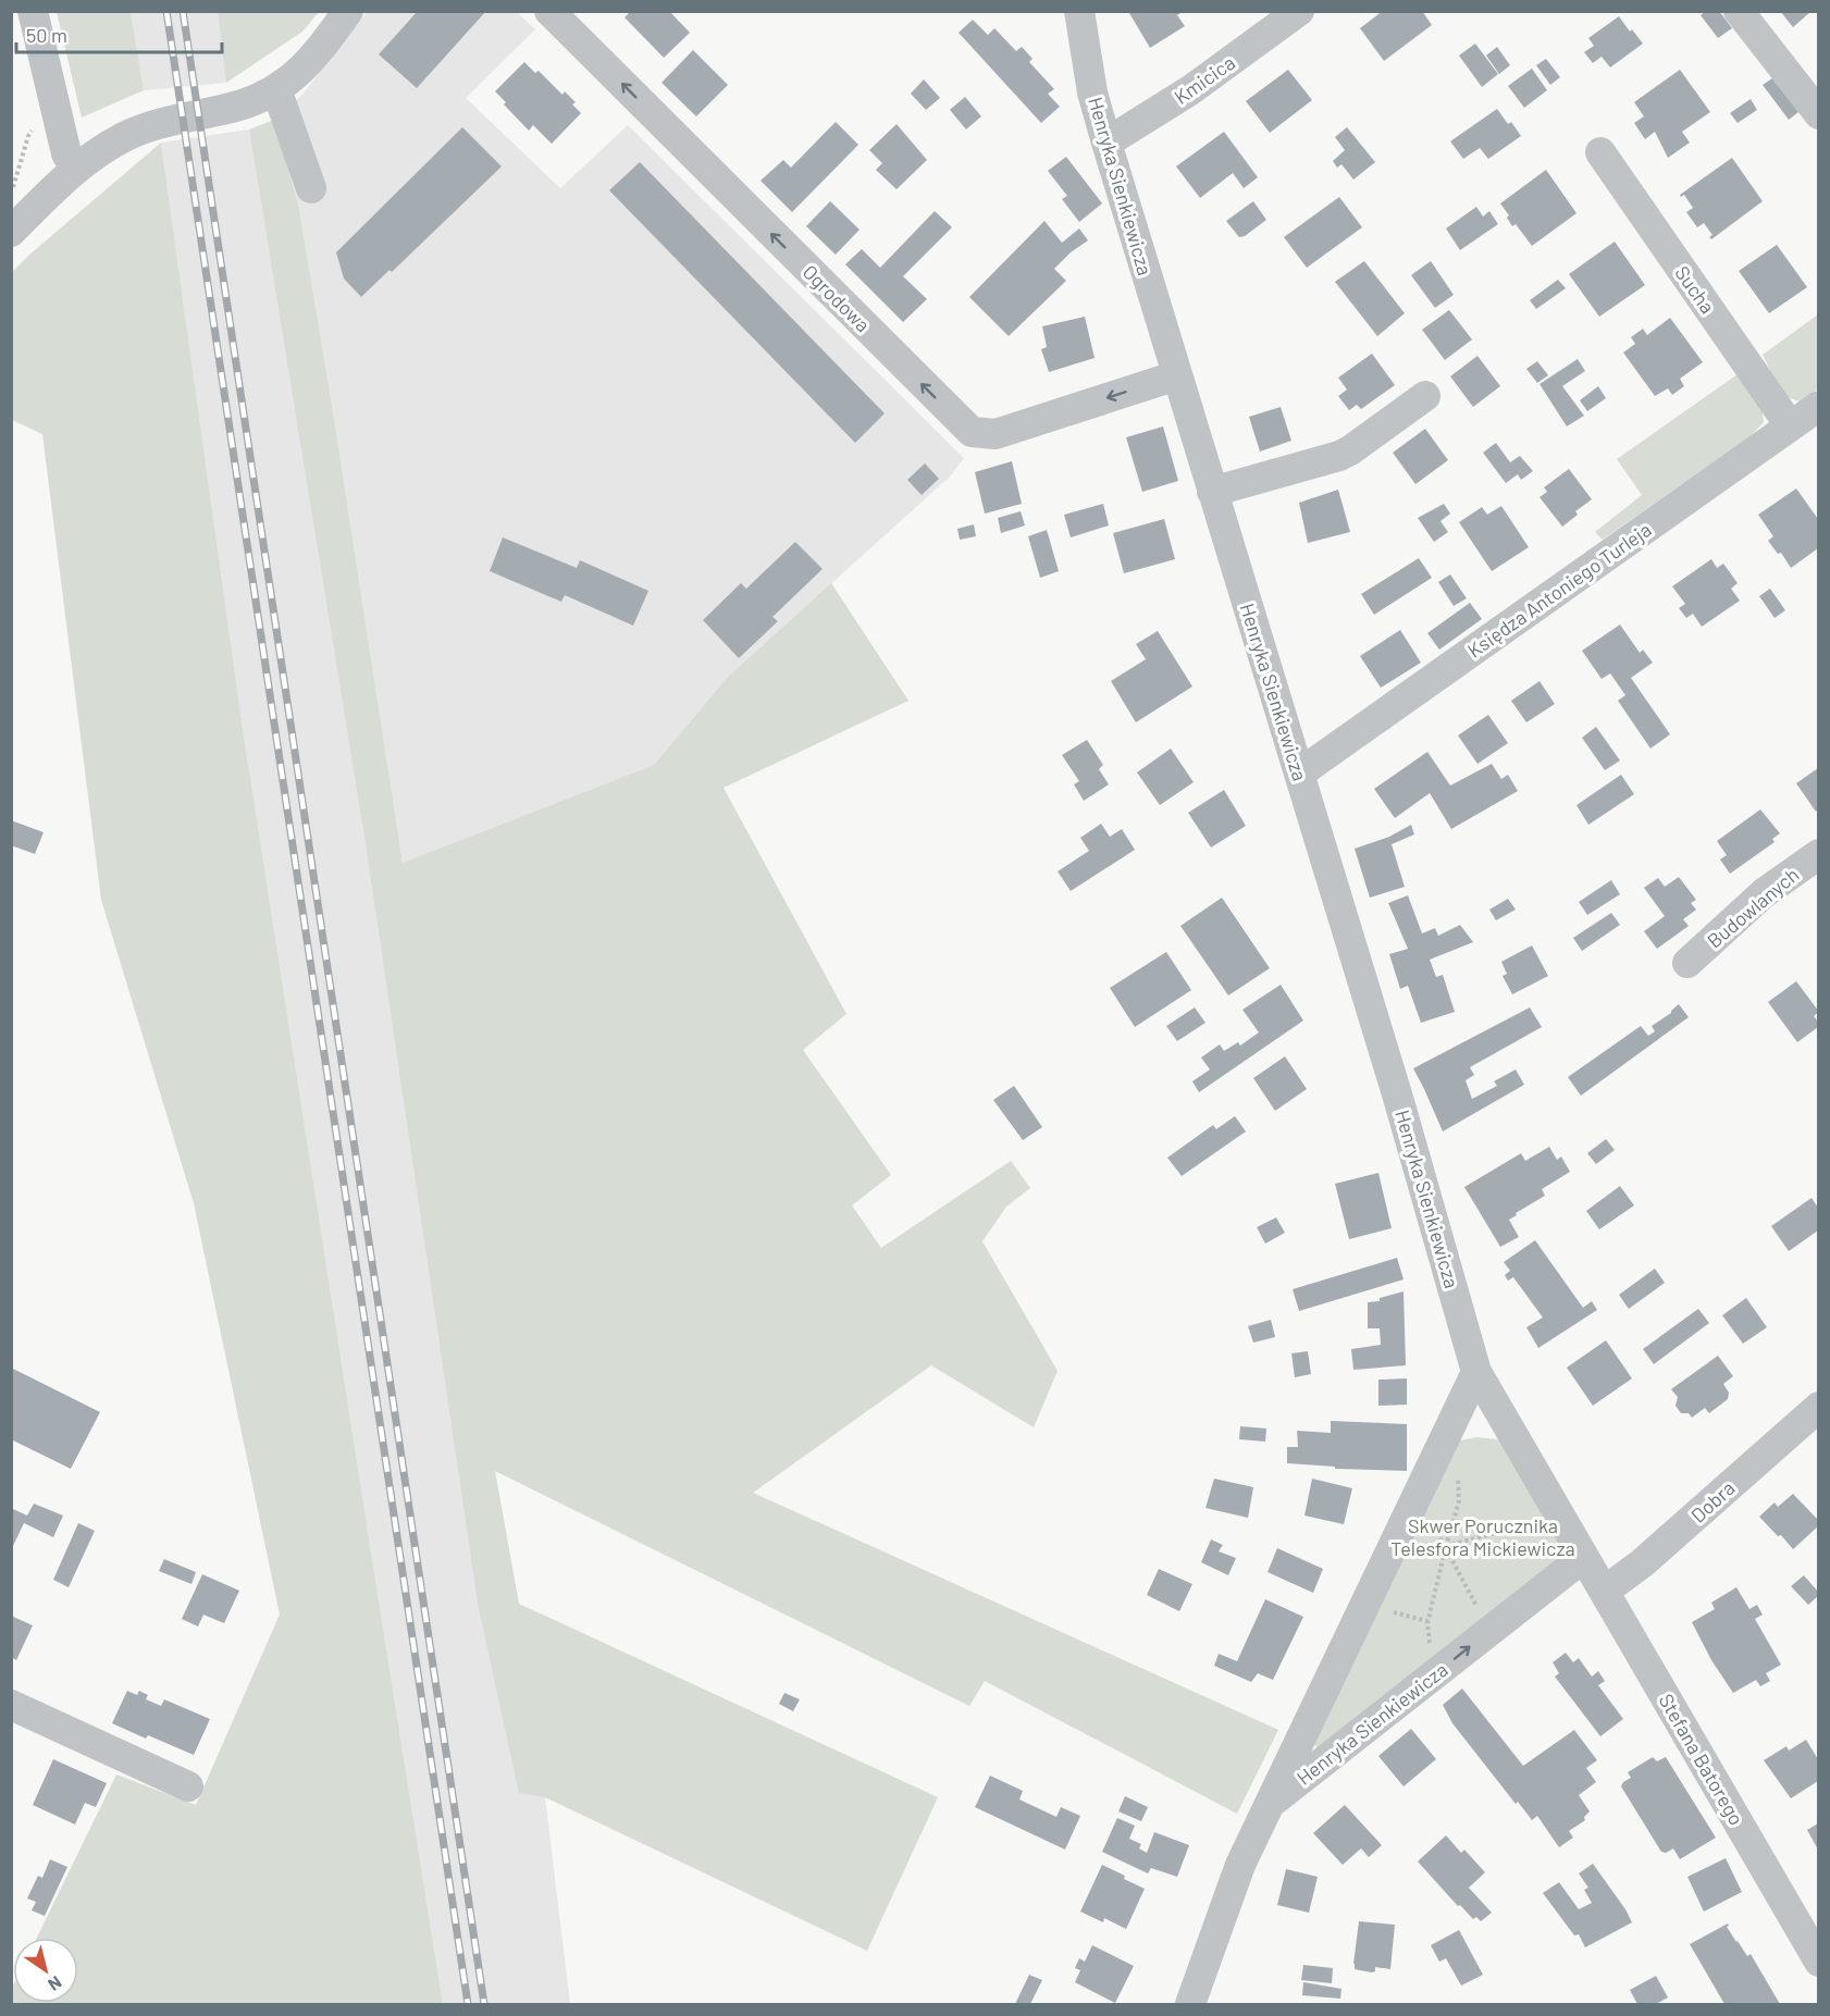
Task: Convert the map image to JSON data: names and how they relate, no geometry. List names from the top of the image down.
{
  "streets": {
    "street": [
      "Kmicica",
      "Henryka Sienkiewicza",
      "Sucha",
      "Ogrodowa",
      "Księdza Antoniego Turleja",
      "Budowlanych",
      "Dobra",
      "Stefana Batorego"
    ]
  },
  "crossings": [
    ["Kmicica", "Henryka Sienkiewicza"],
    ["Henryka Sienkiewicza", "Ogrodowa"],
    ["Henryka Sienkiewicza", "Księdza Antoniego Turleja"],
    ["Henryka Sienkiewicza", "Stefana Batorego"],
    ["Sucha", "Księdza Antoniego Turleja"],
    ["Dobra", "Stefana Batorego"]
  ],
  "one_way": ["Ogrodowa"],
  "parks": ["Skwer Porucznika Telesfora Mickiewicza"],
  "scale_bar": "50 m",
  "north": "bottom right"
}
